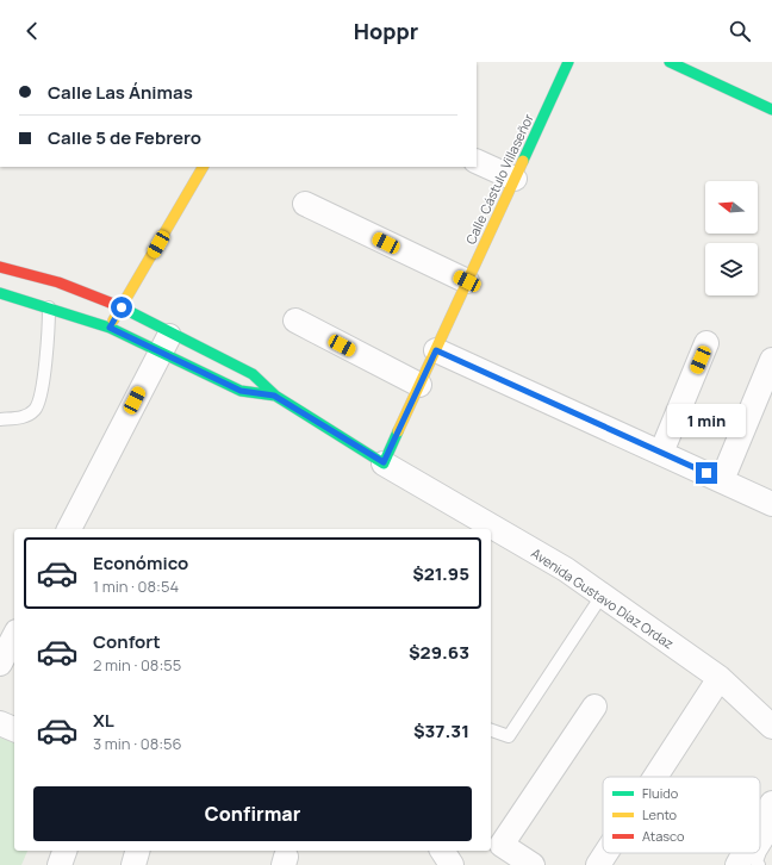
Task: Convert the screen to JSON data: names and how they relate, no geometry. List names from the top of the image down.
{
  "streets": {
    "street": ["Calle Cástulo Villaseñor", "Avenida Gustavo Díaz Ordaz"]
  },
  "crossings": [
    ["Calle Cástulo Villaseñor", "Avenida Gustavo Díaz Ordaz"]
  ],
  "legend": ["Fluido", "Lento", "Atasco"],
  "north": "left",
  "page": {
    "header": "Hoppr",
    "banner": ["Calle Las Ánimas", "Calle 5 de Febrero"],
    "bubble": "1 min",
    "list": [
      {
        "name": "Económico",
        "note": "1 min · 08:54",
        "value": "$21.95"
      },
      {
        "name": "Confort",
        "note": "2 min · 08:55",
        "value": "$29.63"
      },
      {
        "name": "XL",
        "note": "3 min · 08:56",
        "value": "$37.31"
      }
    ],
    "buttons": "Confirmar"
  }
}
